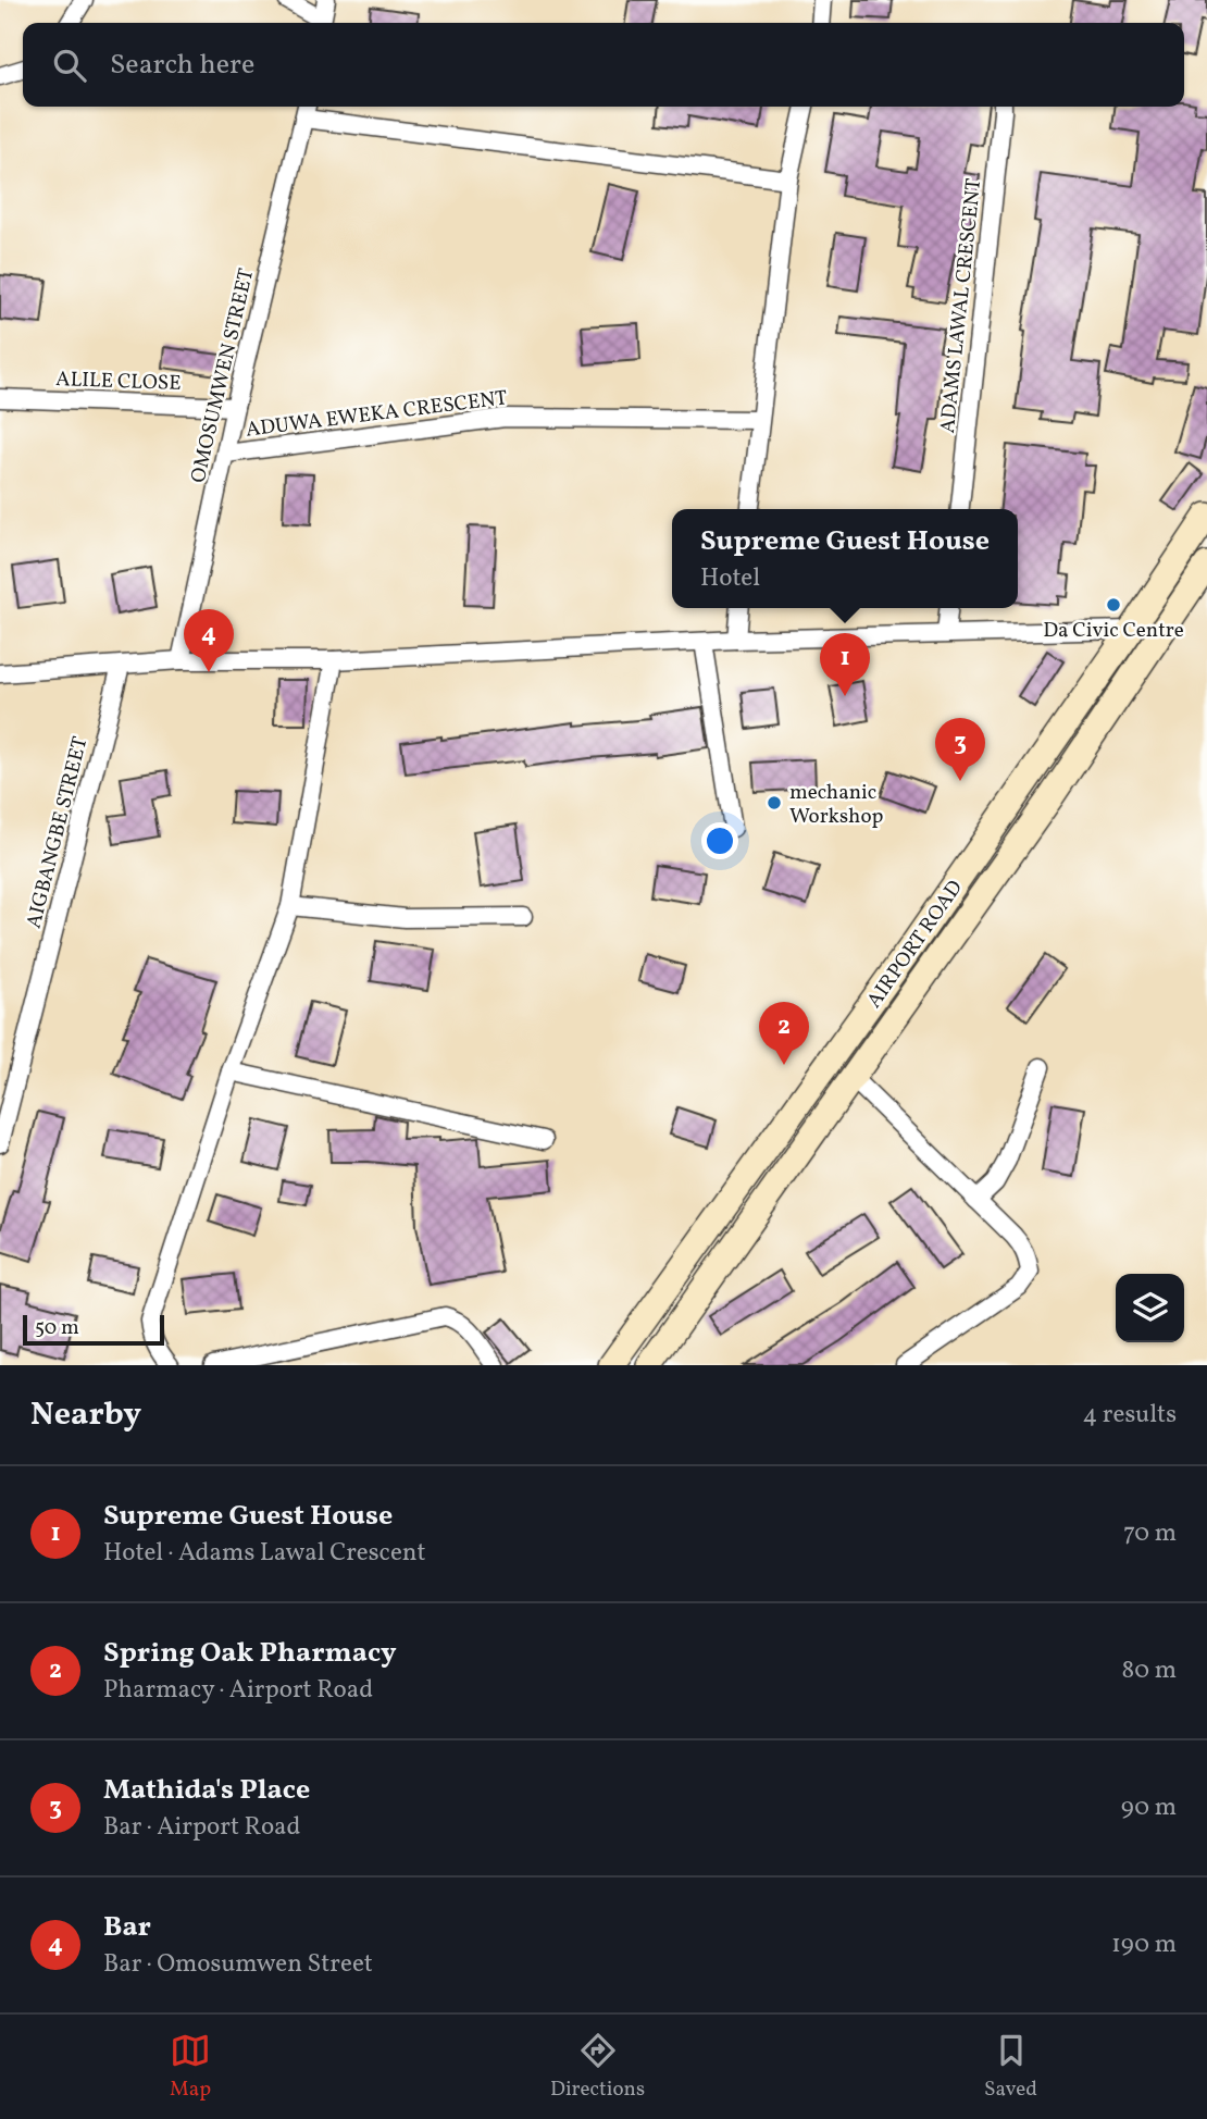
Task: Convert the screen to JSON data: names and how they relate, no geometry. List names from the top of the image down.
{
  "streets": {
    "main road": ["AIRPORT ROAD"],
    "street": [
      "ADAMS LAWAL CRESCENT",
      "OMOSUMWEN STREET",
      "ALILE CLOSE",
      "ADUWA EWEKA CRESCENT",
      "AIGBANGBE STREET"
    ]
  },
  "crossings": [
    ["OMOSUMWEN STREET", "ALILE CLOSE"],
    ["OMOSUMWEN STREET", "ADUWA EWEKA CRESCENT"]
  ],
  "places": ["Da Civic Centre", "mechanic Workshop"],
  "scale_bar": "50 m",
  "page": {
    "search": "Search here",
    "popup": ["Supreme Guest House", "Hotel"],
    "pins": [
      "4",
      "1",
      "3",
      "2"
    ],
    "scale": "50 m",
    "heading": ["Nearby", "4 results"],
    "list": [
      {
        "mark": "1",
        "name": "Supreme Guest House",
        "note": "Hotel · Adams Lawal Crescent",
        "value": "70 m"
      },
      {
        "mark": "2",
        "name": "Spring Oak Pharmacy",
        "note": "Pharmacy · Airport Road",
        "value": "80 m"
      },
      {
        "mark": "3",
        "name": "Mathida's Place",
        "note": "Bar · Airport Road",
        "value": "90 m"
      },
      {
        "mark": "4",
        "name": "Bar",
        "note": "Bar · Omosumwen Street",
        "value": "190 m"
      }
    ],
    "nav": ["Map", "Directions", "Saved"]
  }
}
